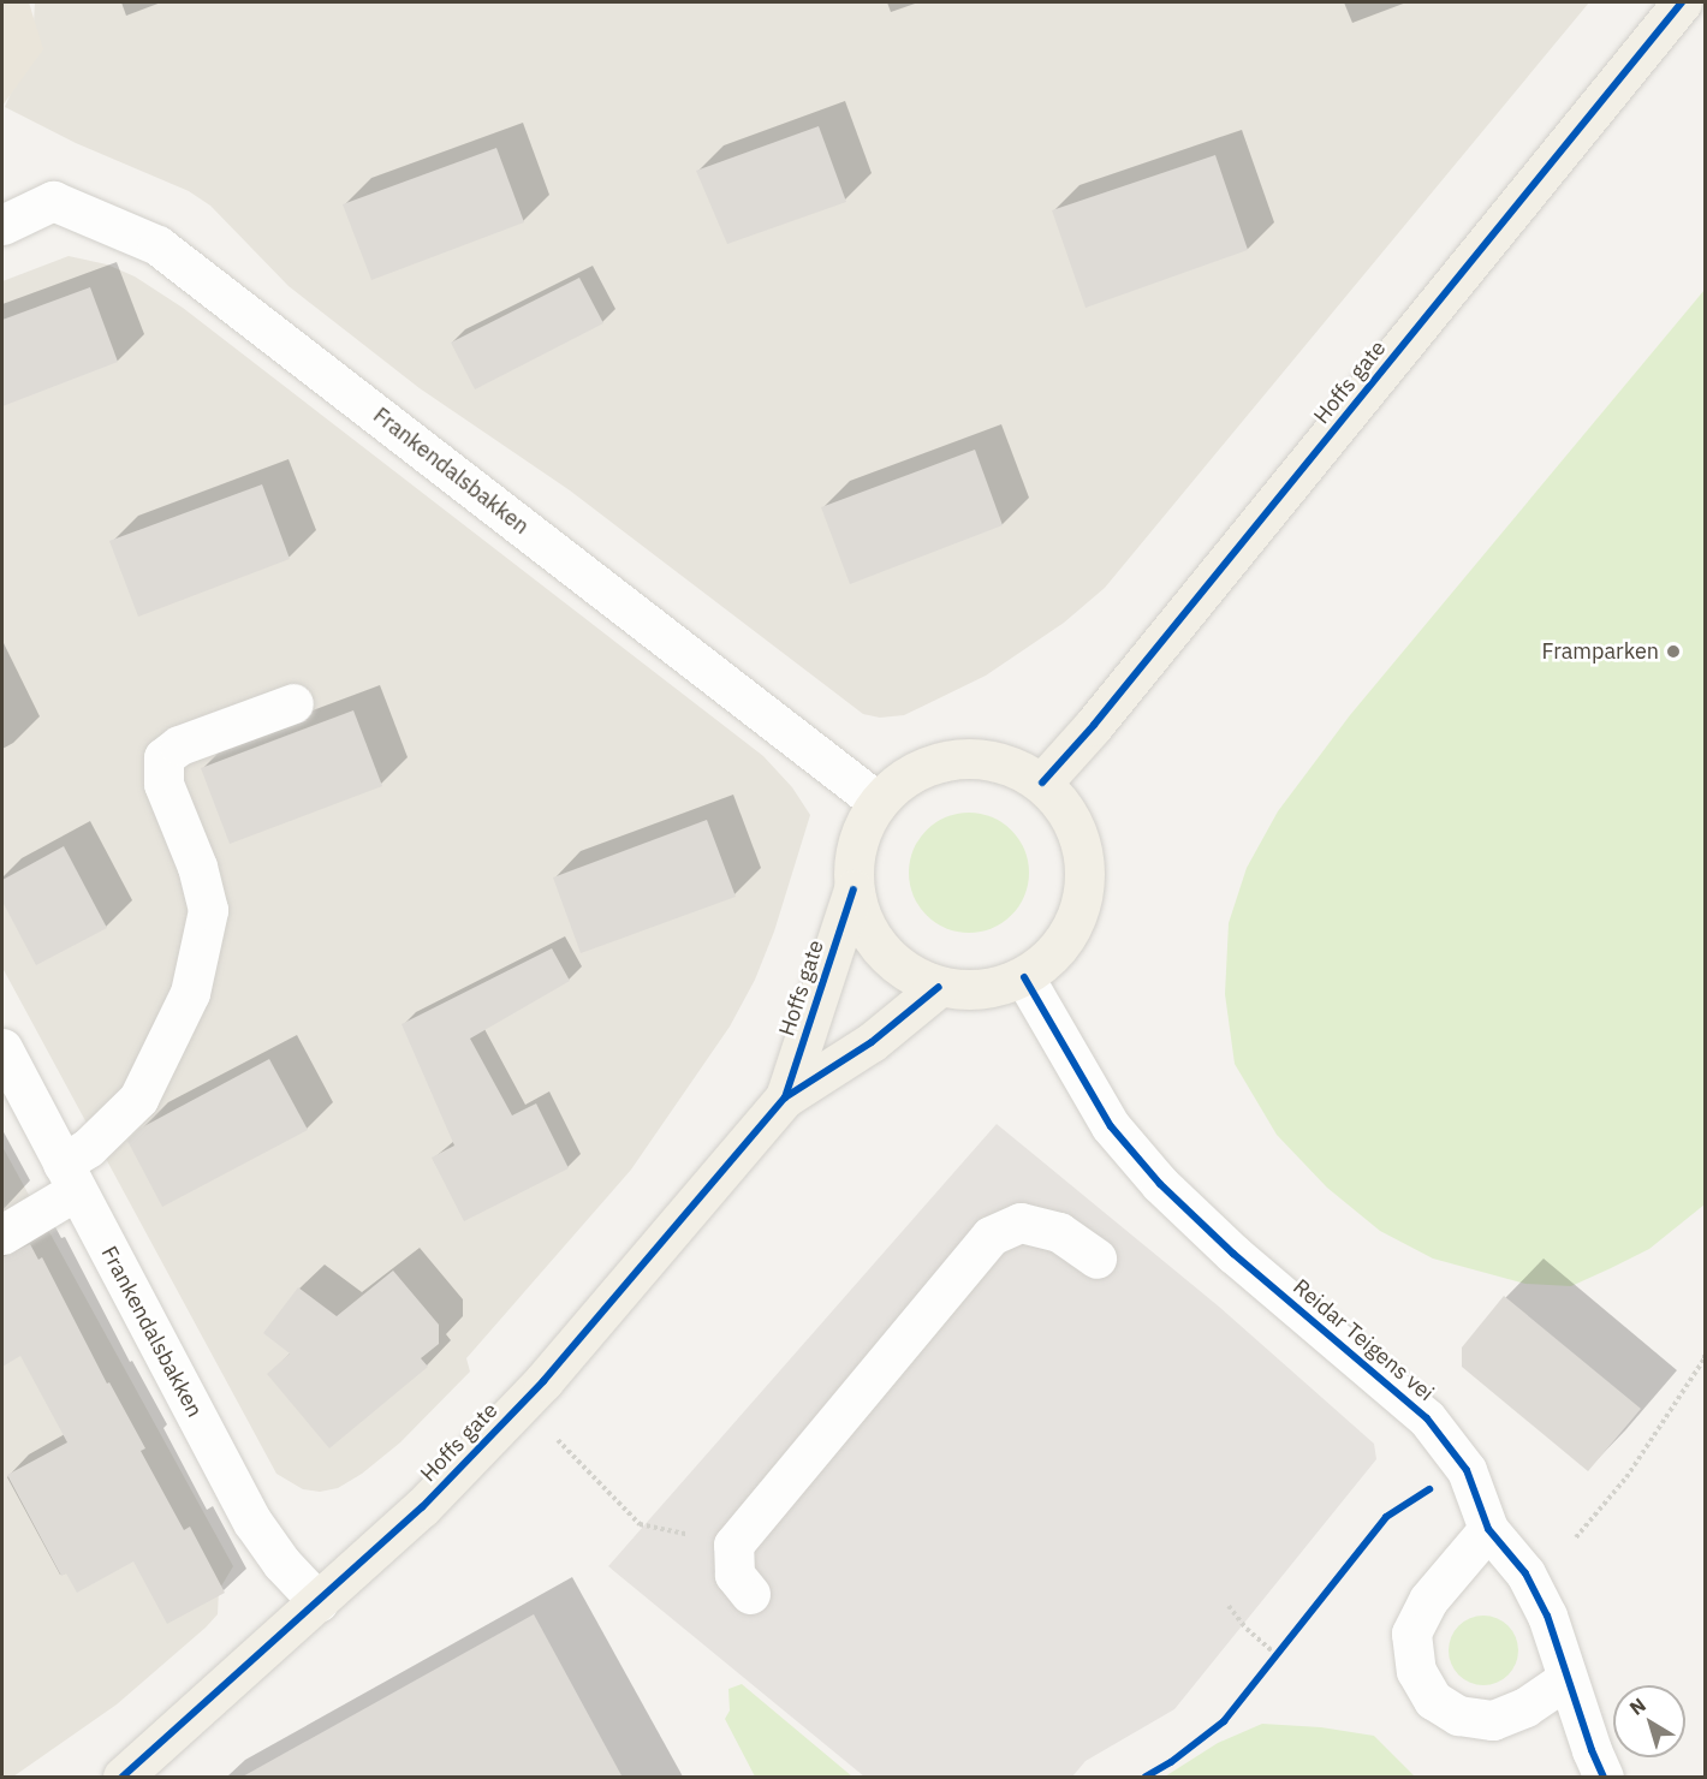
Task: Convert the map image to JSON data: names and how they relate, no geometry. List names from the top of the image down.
{
  "streets": {
    "main road": ["Hoffs gate"],
    "street": ["Frankendalsbakken", "Reidar Teigens vei"]
  },
  "crossings": [
    ["Hoffs gate", "Frankendalsbakken"],
    ["Hoffs gate", "Reidar Teigens vei"],
    ["Frankendalsbakken", "Reidar Teigens vei"]
  ],
  "places": ["Framparken"],
  "north": "top left"
}
